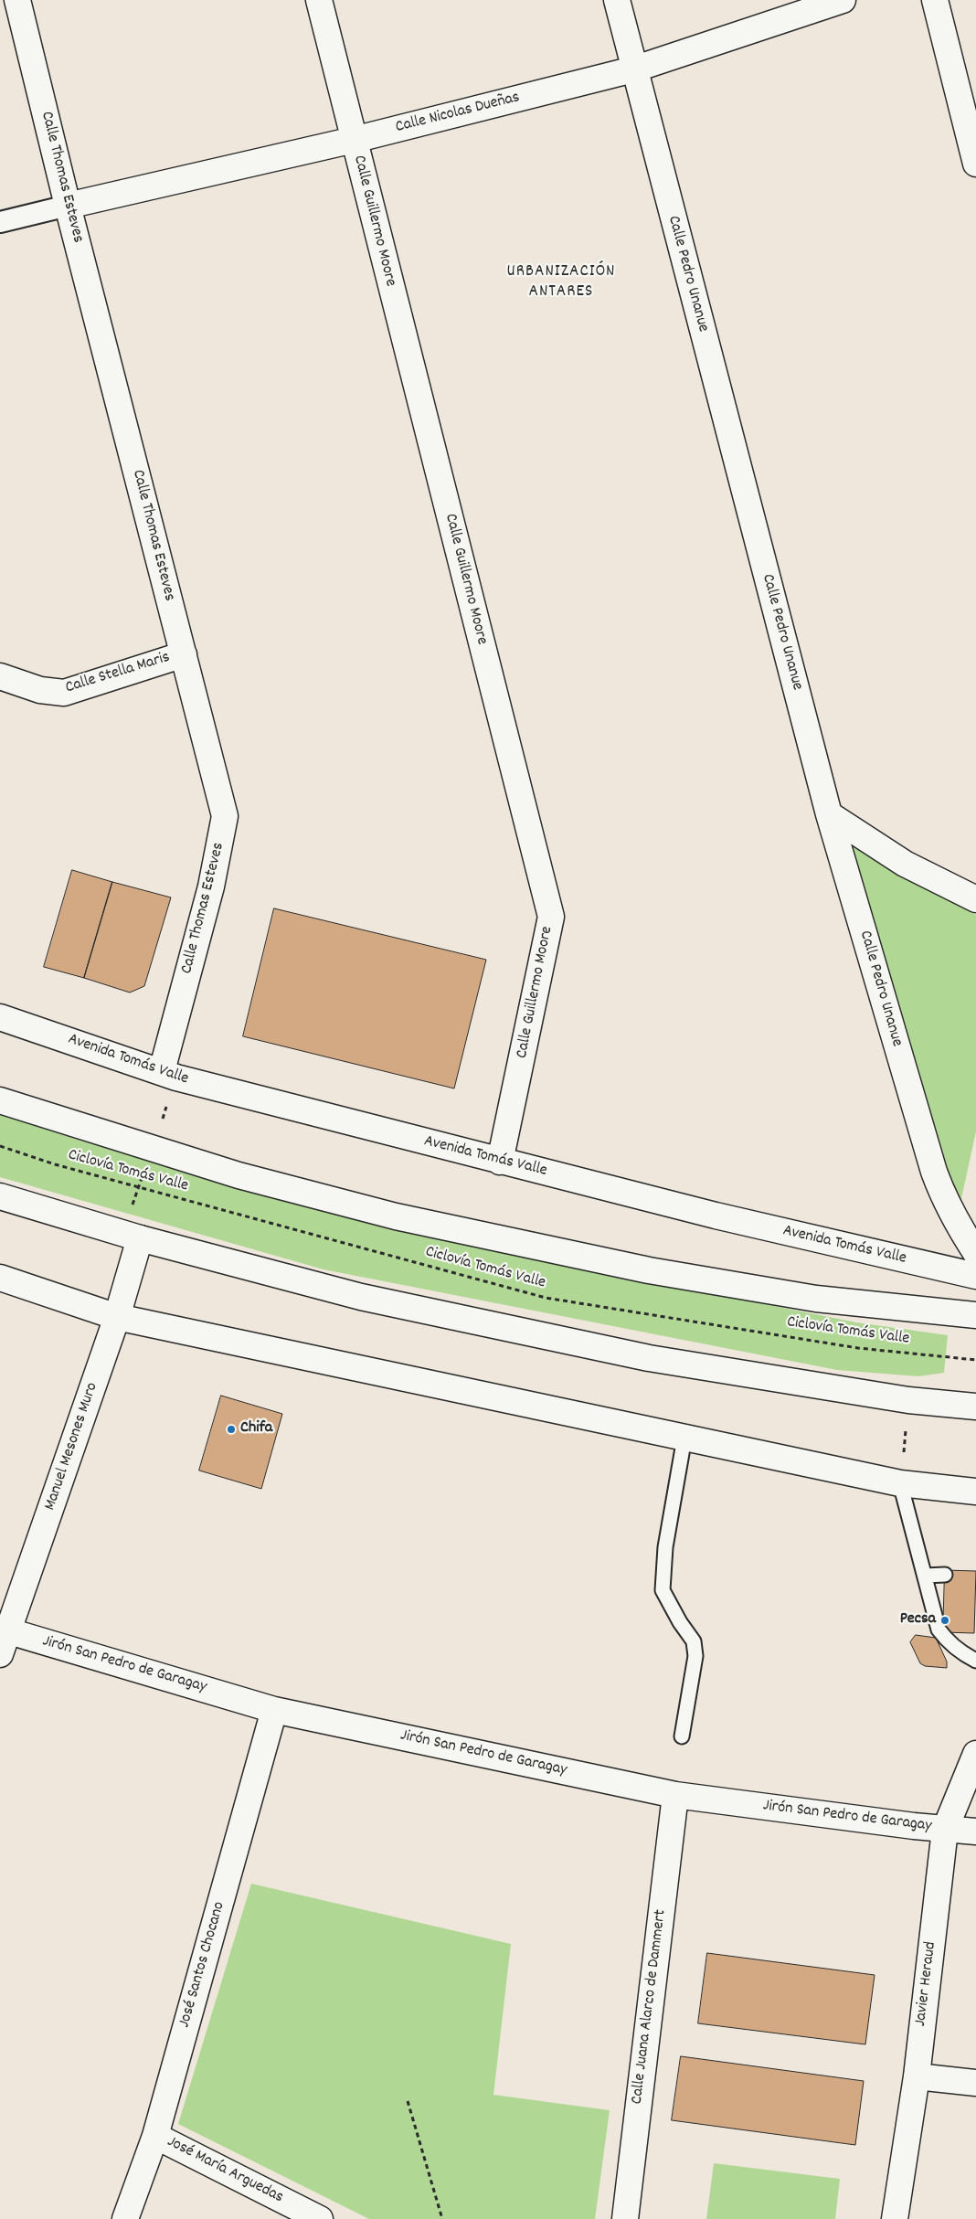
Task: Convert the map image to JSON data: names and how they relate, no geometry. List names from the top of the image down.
{
  "streets": {
    "street": [
      "Calle Nicolas Dueñas",
      "Calle Thomas Esteves",
      "Calle Guillermo Moore",
      "Calle Pedro Unanue",
      "Calle Stella Maris",
      "Avenida Tomás Valle",
      "Manuel Mesones Muro",
      "Jirón San Pedro de Garagay",
      "José Santos Chocano",
      "Javier Heraud",
      "Calle Juana Alarco de Dammert",
      "José María Arguedas"
    ],
    "path": ["Ciclovía Tomás Valle"]
  },
  "crossings": [
    ["Calle Nicolas Dueñas", "Calle Thomas Esteves"],
    ["Calle Nicolas Dueñas", "Calle Guillermo Moore"],
    ["Calle Nicolas Dueñas", "Calle Pedro Unanue"],
    ["Calle Thomas Esteves", "Calle Stella Maris"],
    ["Calle Thomas Esteves", "Avenida Tomás Valle"],
    ["Calle Guillermo Moore", "Avenida Tomás Valle"],
    ["Manuel Mesones Muro", "Jirón San Pedro de Garagay"],
    ["Jirón San Pedro de Garagay", "José Santos Chocano"],
    ["Jirón San Pedro de Garagay", "Javier Heraud"],
    ["Jirón San Pedro de Garagay", "Calle Juana Alarco de Dammert"],
    ["José Santos Chocano", "José María Arguedas"]
  ],
  "districts": ["URBANIZACIÓN ANTARES"],
  "places": ["Chifa", "Pecsa"]
}
